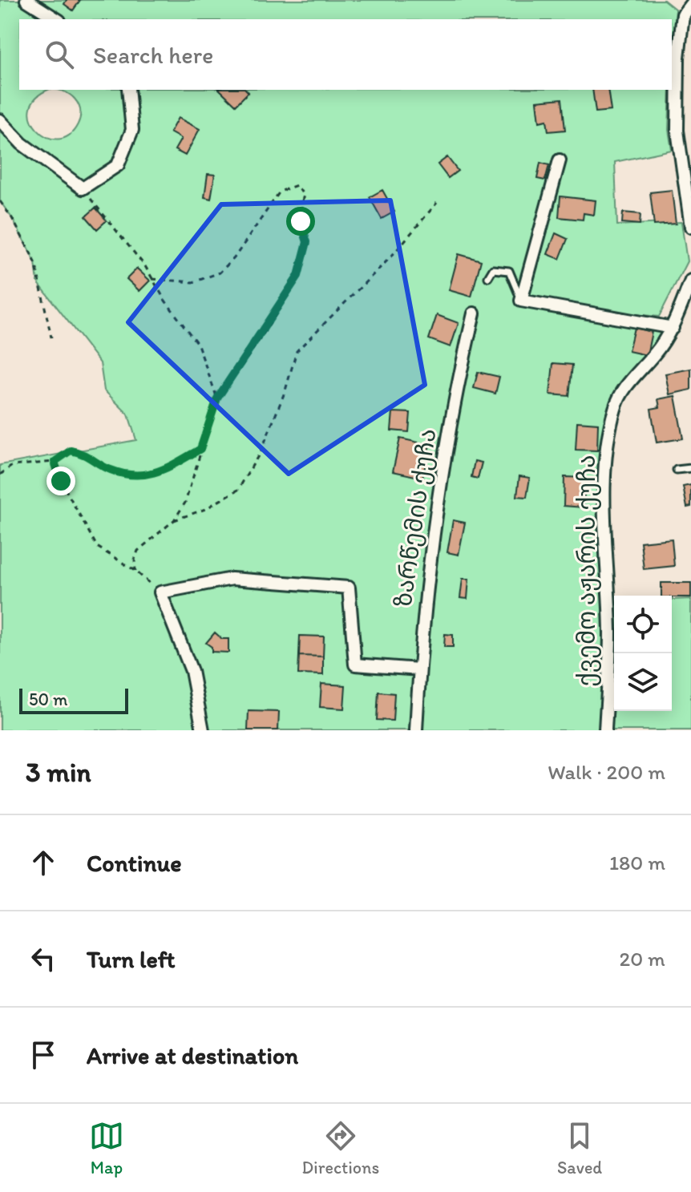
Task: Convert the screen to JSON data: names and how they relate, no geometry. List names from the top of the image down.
{
  "streets": {
    "street": ["ზარწემის ქუჩა", "ქვემო აჟარის ქუჩა"]
  },
  "scale_bar": "50 m",
  "page": {
    "search": "Search here",
    "scale": "50 m",
    "heading": ["3 min", "Walk · 200 m"],
    "list": [
      ["Continue", "180 m"],
      ["Turn left", "20 m"],
      "Arrive at destination"
    ],
    "nav": ["Map", "Directions", "Saved"]
  }
}
